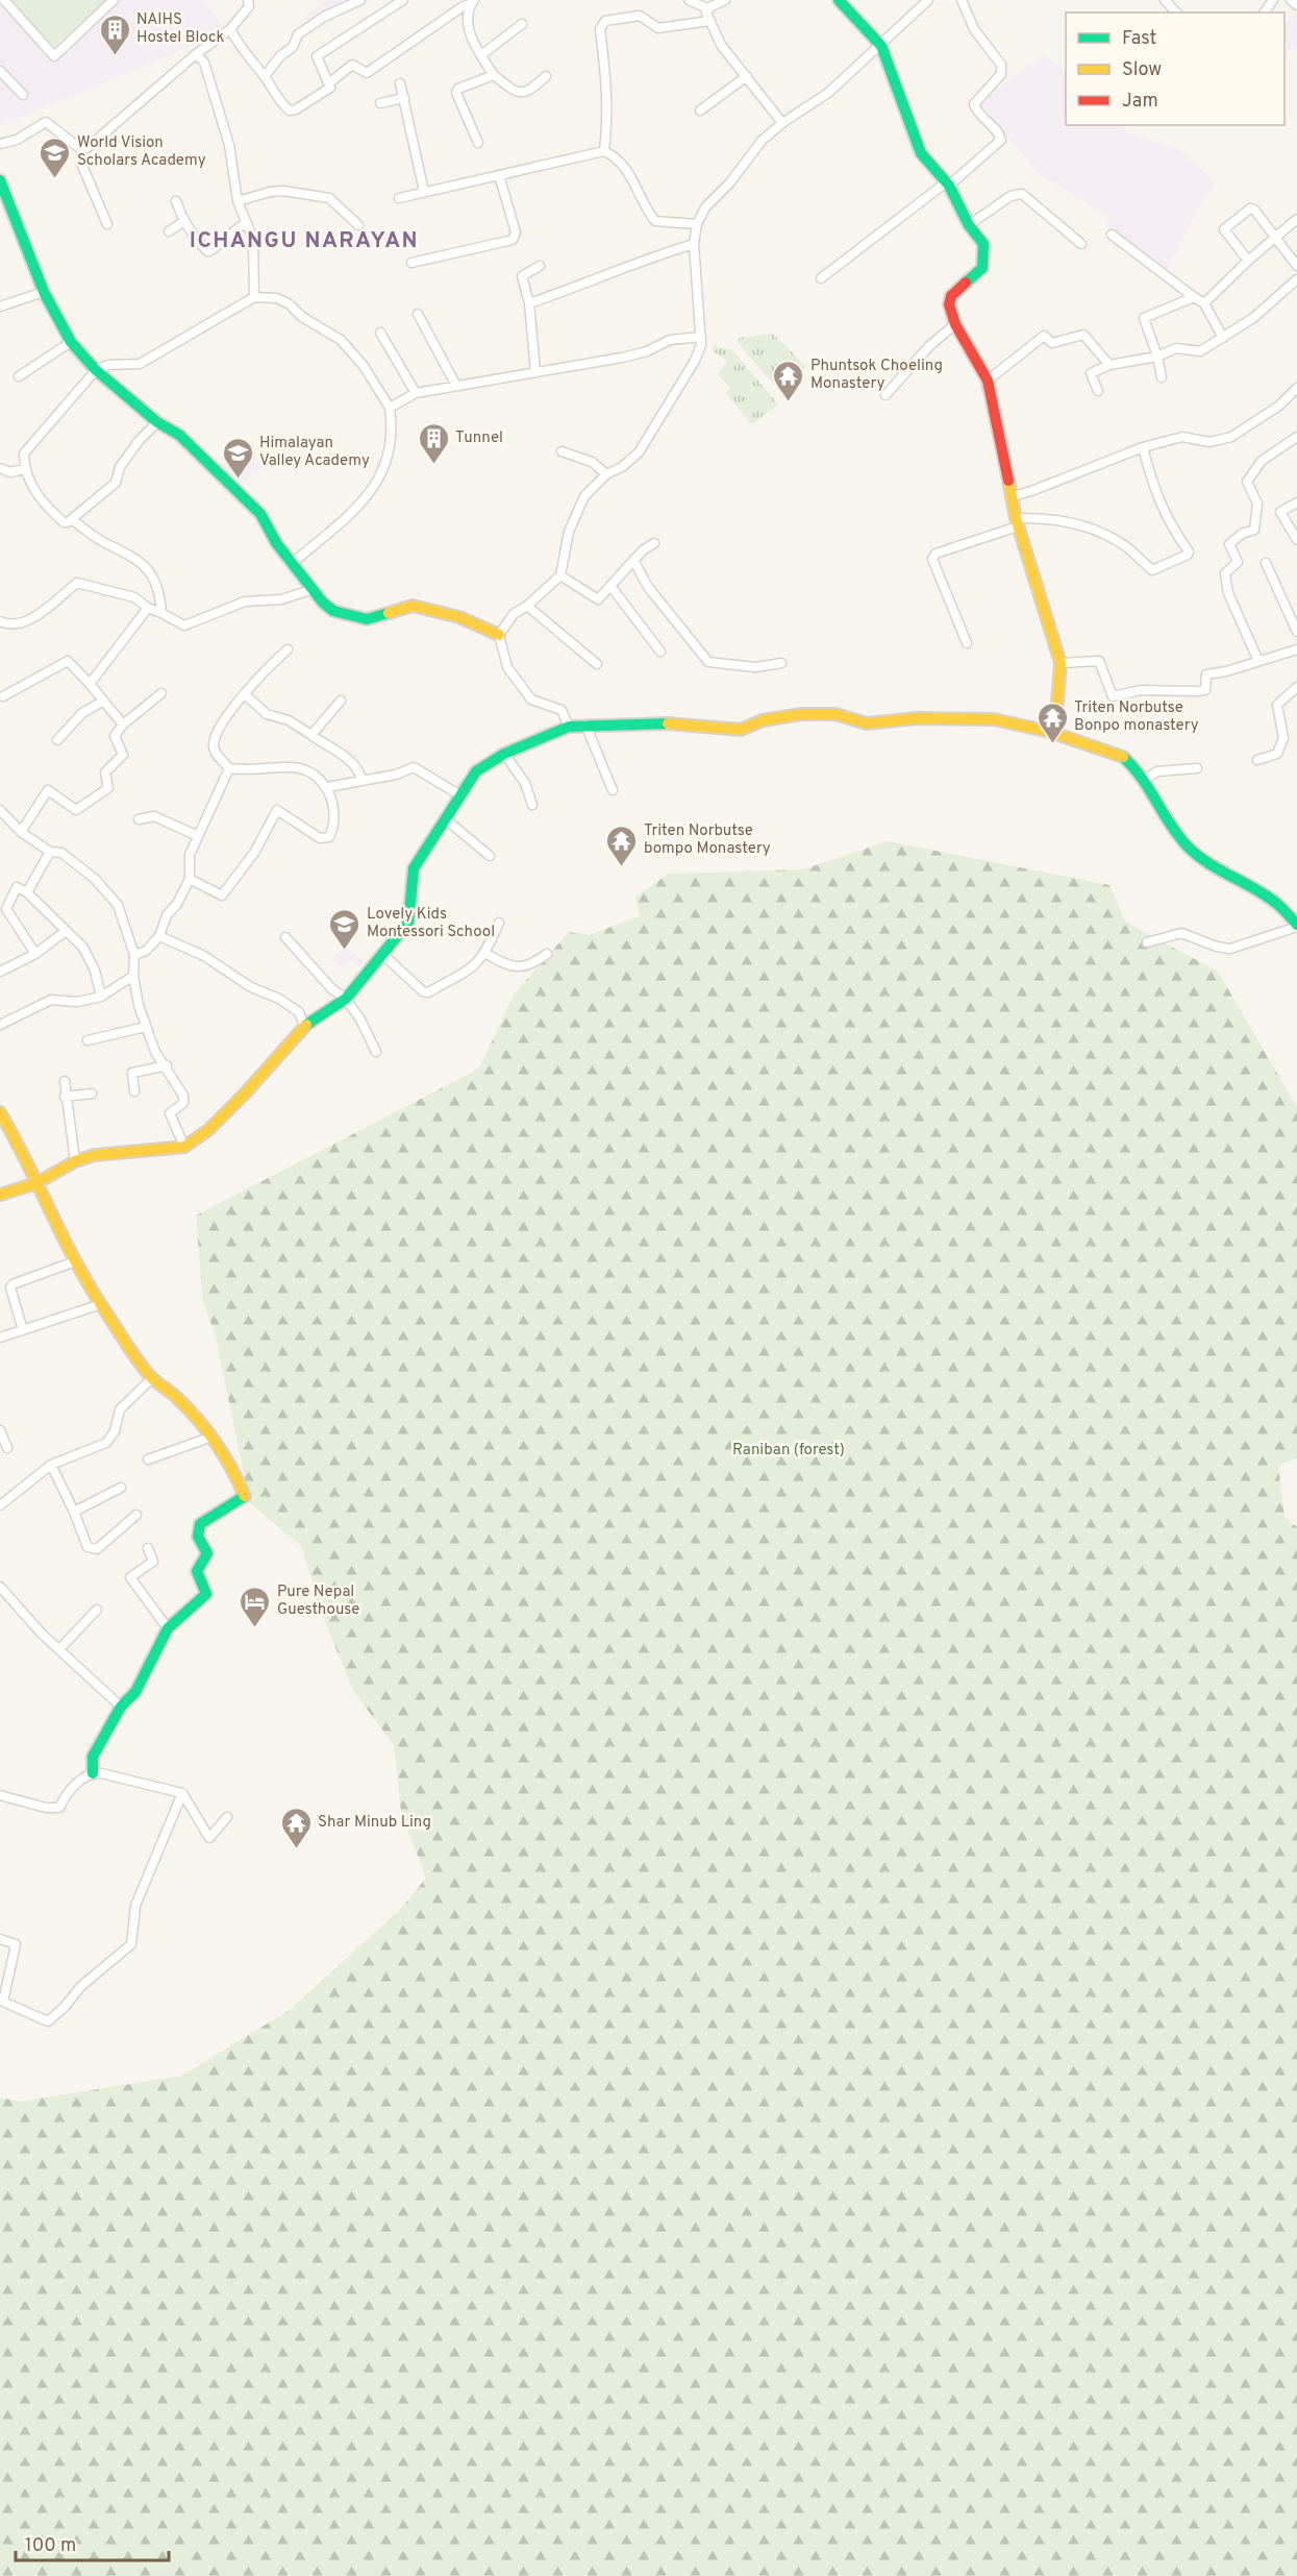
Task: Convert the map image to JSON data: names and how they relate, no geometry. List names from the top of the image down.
{
  "districts": ["ICHANGU NARAYAN"],
  "parks": ["Raniban (forest)"],
  "places": {
    "building": ["NAIHS Hostel Block", "Tunnel"],
    "school or university": ["World Vision Scholars Academy", "Himalayan Valley Academy", "Lovely Kids Montessori School"],
    "temple": [
      "Phuntsok Choeling Monastery",
      "Triten Norbutse Bonpo monastery",
      "Triten Norbutse bompo Monastery",
      "Shar Minub Ling"
    ],
    "hotel": ["Pure Nepal Guesthouse"]
  },
  "legend": ["Fast", "Slow", "Jam"],
  "scale_bar": "100 m"
}
